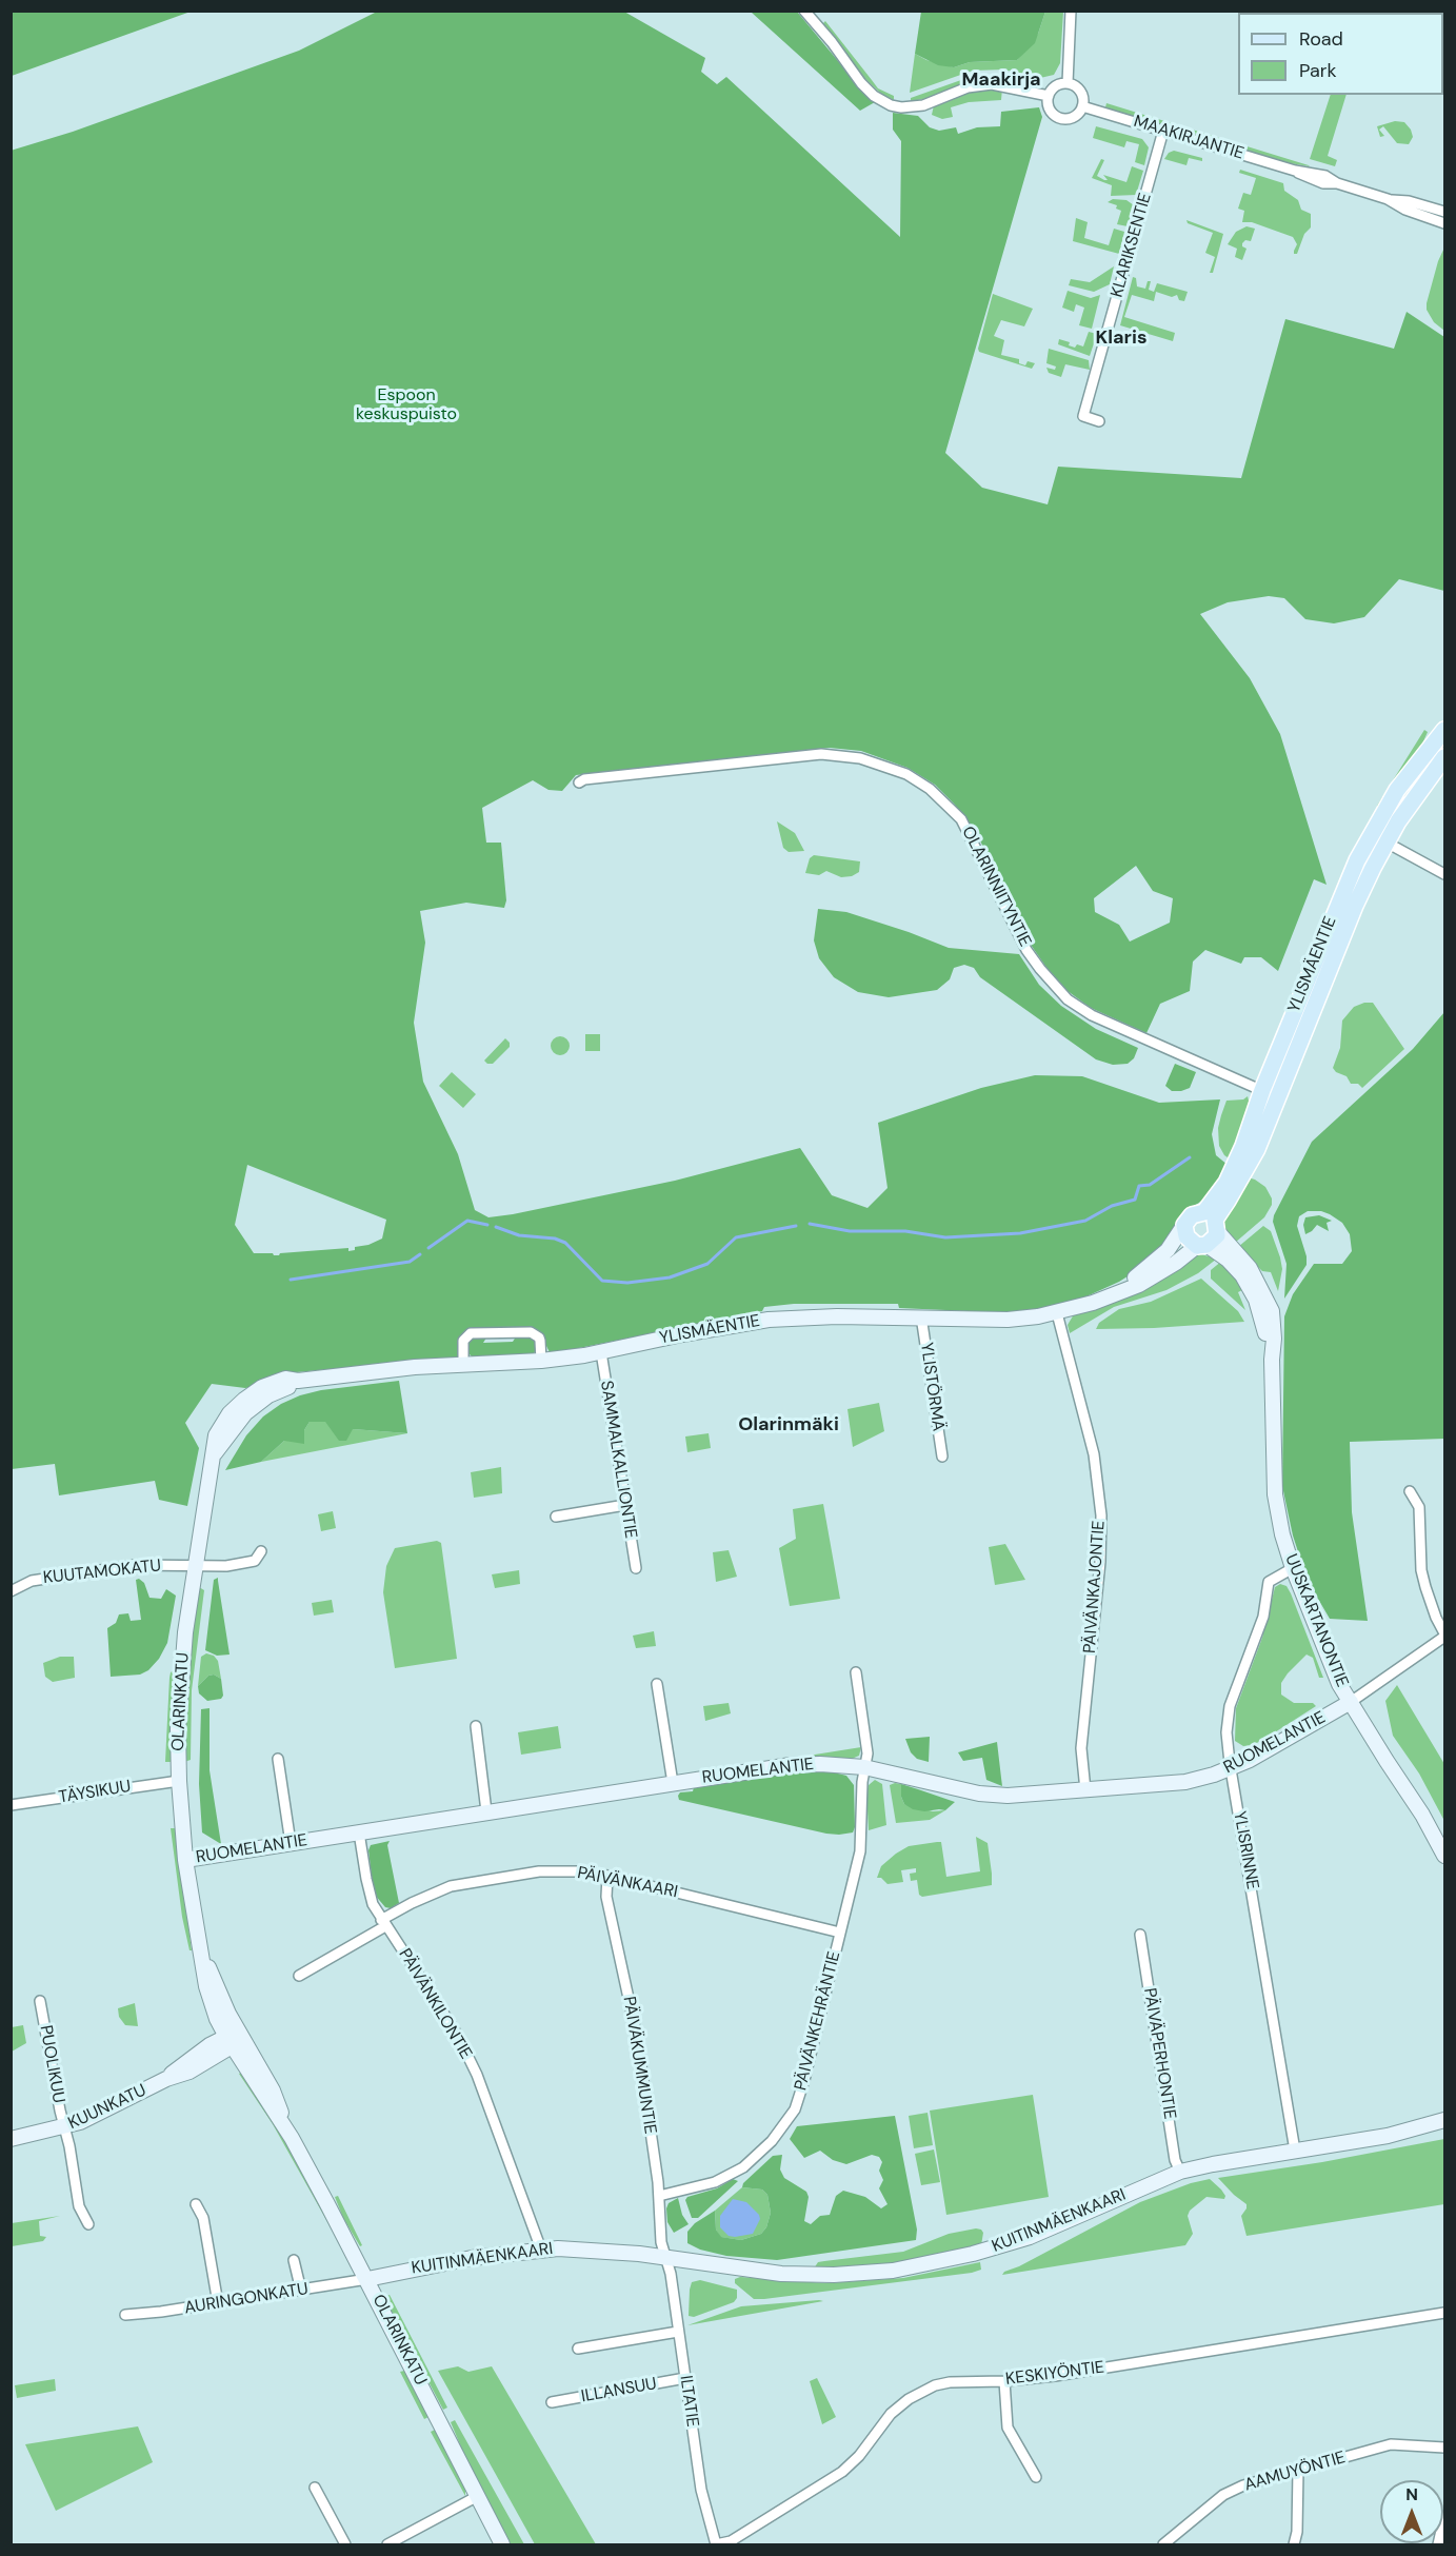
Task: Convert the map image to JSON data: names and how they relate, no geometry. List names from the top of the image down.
{
  "streets": {
    "main road": [
      "YLISMÄENTIE",
      "UUSKARTANONTIE",
      "OLARINKATU",
      "RUOMELANTIE",
      "KUUNKATU",
      "KUITINMÄENKAARI"
    ],
    "street": [
      "MAAKIRJANTIE",
      "KLARIKSENTIE",
      "OLARINNIITYNTIE",
      "YLISTÖRMÄ",
      "SAMMALKALLIONTIE",
      "KUUTAMOKATU",
      "PÄIVÄNKAJONTIE",
      "TÄYSIKUU",
      "YLISRINNE",
      "PÄIVÄNKAARI",
      "PÄIVÄNKILONTIE",
      "PÄIVÄNKEHRÄNTIE",
      "PÄIVÄPERHONTIE",
      "PUOLIKUU",
      "PÄIVÄKUMMUNTIE",
      "AURINGONKATU",
      "KESKIYÖNTIE",
      "ILLANSUU",
      "ILTATIE",
      "AAMUYÖNTIE"
    ]
  },
  "crossings": [
    ["MAAKIRJANTIE", "KLARIKSENTIE"],
    ["OLARINNIITYNTIE", "YLISMÄENTIE"],
    ["YLISMÄENTIE", "YLISTÖRMÄ"],
    ["YLISMÄENTIE", "SAMMALKALLIONTIE"],
    ["YLISMÄENTIE", "PÄIVÄNKAJONTIE"],
    ["YLISMÄENTIE", "UUSKARTANONTIE"],
    ["YLISMÄENTIE", "OLARINKATU"],
    ["KUUTAMOKATU", "OLARINKATU"],
    ["PÄIVÄNKAJONTIE", "RUOMELANTIE"],
    ["UUSKARTANONTIE", "RUOMELANTIE"],
    ["UUSKARTANONTIE", "YLISRINNE"],
    ["OLARINKATU", "RUOMELANTIE"],
    ["OLARINKATU", "TÄYSIKUU"],
    ["OLARINKATU", "KUUNKATU"],
    ["OLARINKATU", "KUITINMÄENKAARI"],
    ["OLARINKATU", "AURINGONKATU"],
    ["RUOMELANTIE", "YLISRINNE"],
    ["RUOMELANTIE", "PÄIVÄNKILONTIE"],
    ["RUOMELANTIE", "PÄIVÄNKEHRÄNTIE"],
    ["YLISRINNE", "KUITINMÄENKAARI"],
    ["PÄIVÄNKAARI", "PÄIVÄNKILONTIE"],
    ["PÄIVÄNKAARI", "PÄIVÄNKEHRÄNTIE"],
    ["PÄIVÄNKAARI", "PÄIVÄKUMMUNTIE"],
    ["PÄIVÄNKILONTIE", "KUITINMÄENKAARI"],
    ["PÄIVÄNKEHRÄNTIE", "PÄIVÄKUMMUNTIE"],
    ["PÄIVÄPERHONTIE", "KUITINMÄENKAARI"],
    ["PUOLIKUU", "KUUNKATU"],
    ["PÄIVÄKUMMUNTIE", "KUITINMÄENKAARI"],
    ["PÄIVÄKUMMUNTIE", "ILTATIE"],
    ["KUITINMÄENKAARI", "AURINGONKATU"],
    ["KUITINMÄENKAARI", "ILTATIE"],
    ["KESKIYÖNTIE", "ILTATIE"],
    ["ILLANSUU", "ILTATIE"]
  ],
  "districts": ["Maakirja", "Klaris", "Olarinmäki"],
  "parks": ["Espoon keskuspuisto"],
  "legend": ["Road", "Park"],
  "north": "top"
}
